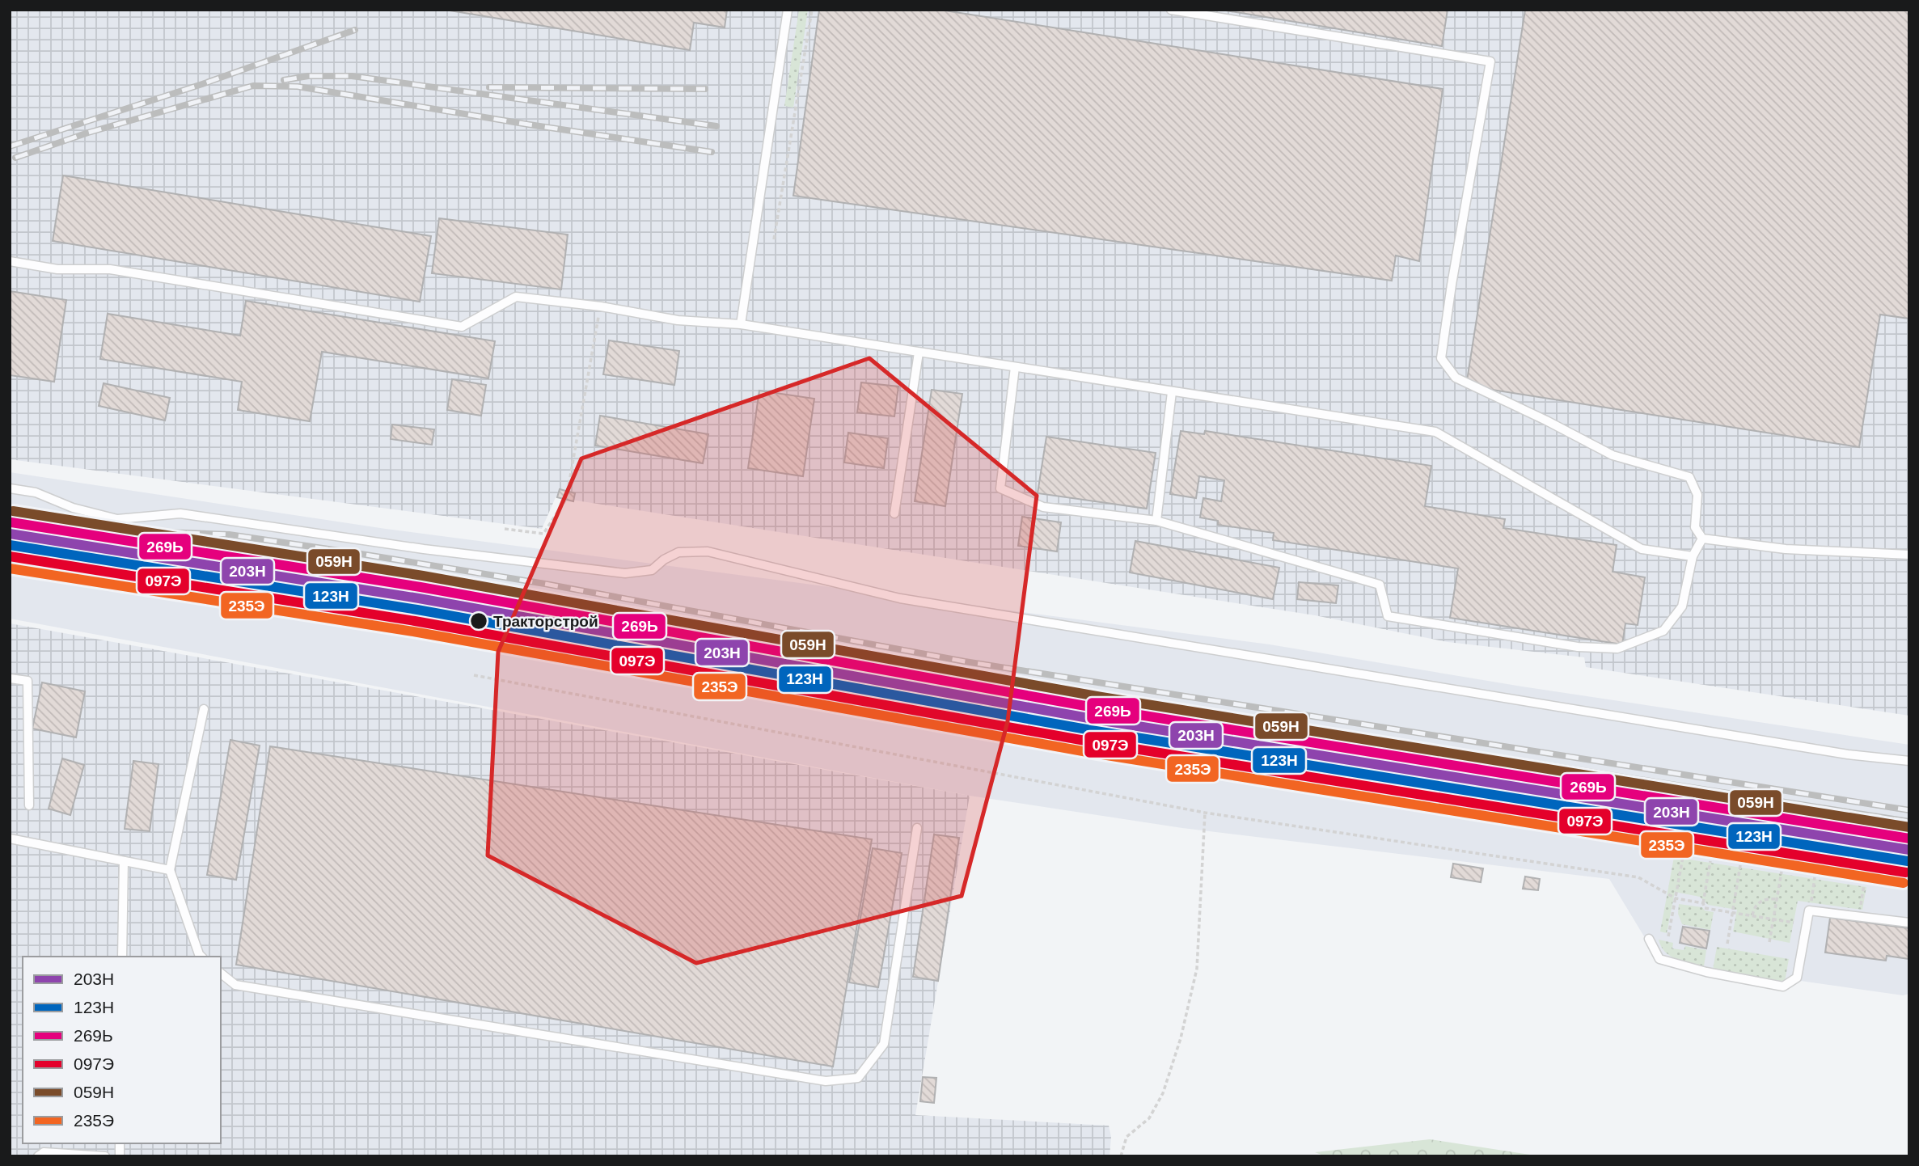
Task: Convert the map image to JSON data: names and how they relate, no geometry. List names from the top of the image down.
{
  "places": ["Тракторстрой"],
  "lines": [
    "transit line 059Н",
    "transit line 269Ь",
    "transit line 203Н",
    "transit line 123Н",
    "transit line 097Э",
    "transit line 235Э"
  ],
  "legend": [
    "203Н",
    "123Н",
    "269Ь",
    "097Э",
    "059Н",
    "235Э"
  ]
}
